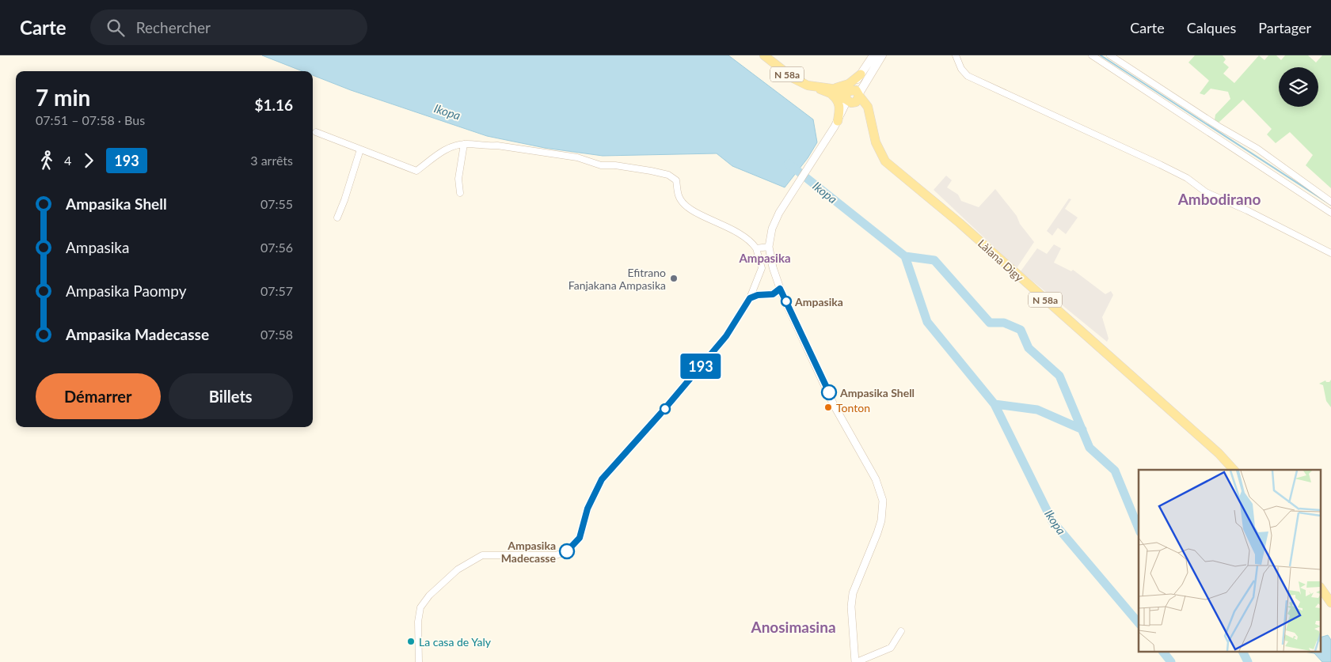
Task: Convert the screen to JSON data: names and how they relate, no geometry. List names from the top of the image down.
{
  "streets": {
    "main road": ["N 58a", "Làlana Digy"]
  },
  "crossings": [
    ["N 58a", "Làlana Digy"]
  ],
  "districts": ["Ambodirano", "Ampasika", "Anosimasina"],
  "water": ["Ikopa"],
  "places": [
    "Efitrano Fanjakana Ampasika",
    "Ampasika",
    "Ampasika Shell",
    "Tonton",
    "Ampasika Madecasse",
    "La casa de Yaly"
  ],
  "lines": ["bus line 193"],
  "page": {
    "header": "Carte",
    "search": "Rechercher",
    "nav": ["Carte", "Calques", "Partager"],
    "on_map": "193",
    "heading": ["7 min", "07:51 – 07:58 · Bus", "$1.16"],
    "legs": ["4", "193", "3 arrêts"],
    "list": [
      {
        "name": "Ampasika Shell",
        "value": "07:55"
      },
      {
        "name": "Ampasika",
        "value": "07:56"
      },
      {
        "name": "Ampasika Paompy",
        "value": "07:57"
      },
      {
        "name": "Ampasika Madecasse",
        "value": "07:58"
      }
    ],
    "buttons": ["Démarrer", "Billets"]
  }
}
